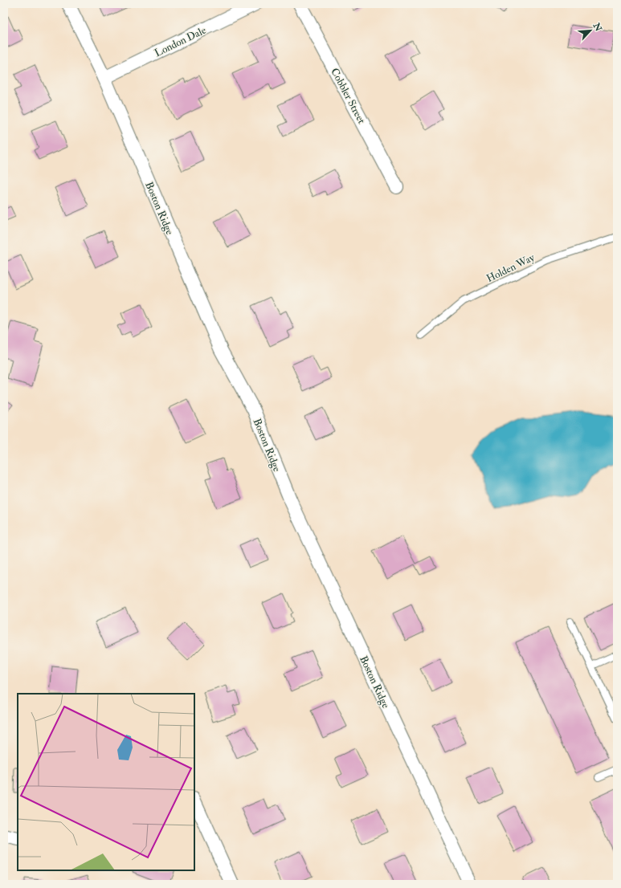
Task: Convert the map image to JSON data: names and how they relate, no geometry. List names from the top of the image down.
{
  "streets": {
    "street": ["London Dale", "Cobbler Street", "Boston Ridge"],
    "lane": ["Holden Way"]
  },
  "crossings": [
    ["London Dale", "Boston Ridge"]
  ],
  "north": "top right"
}
